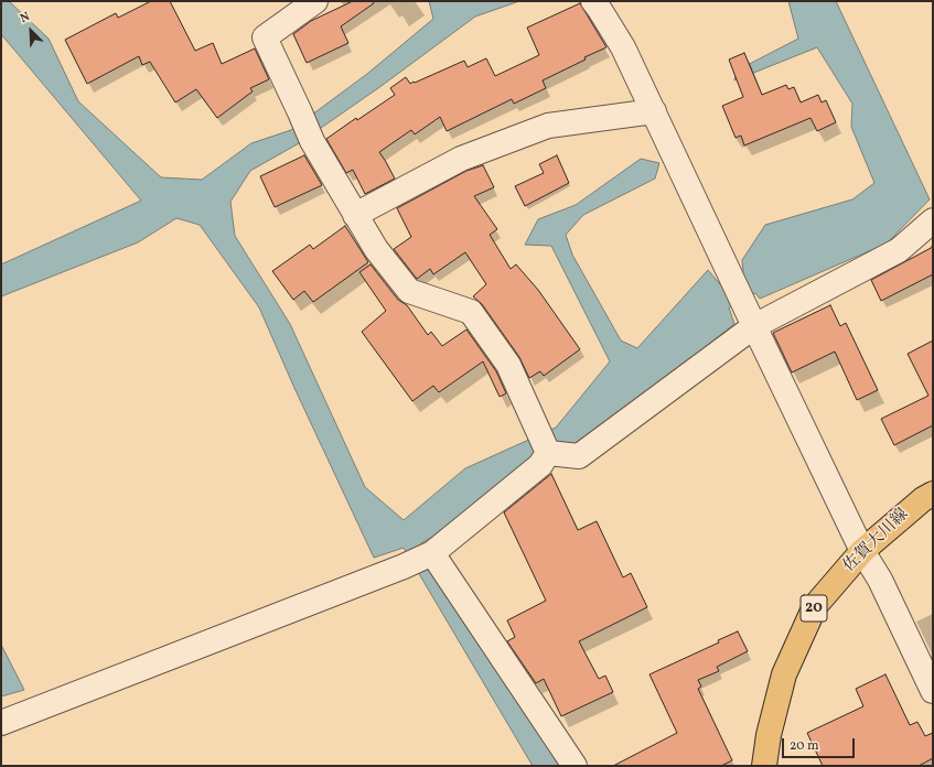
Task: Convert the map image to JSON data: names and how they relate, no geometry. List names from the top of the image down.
{
  "streets": {
    "main road": ["佐賀大川線", "20"]
  },
  "scale_bar": "20 m",
  "north": "top left"
}
